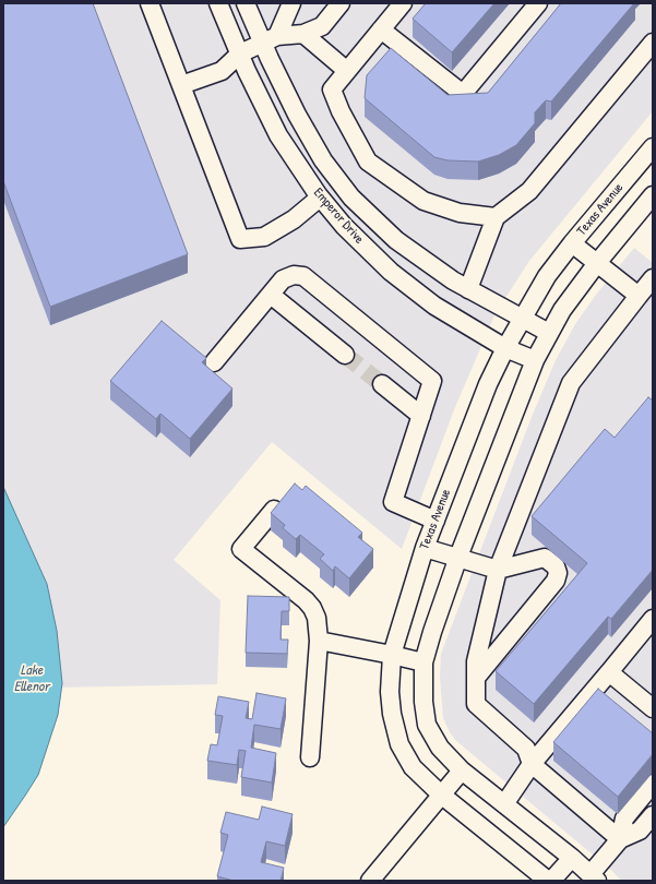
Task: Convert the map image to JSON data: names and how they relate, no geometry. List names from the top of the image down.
{
  "streets": {
    "street": ["Texas Avenue", "Emperor Drive"]
  },
  "crossings": [
    ["Texas Avenue", "Emperor Drive"]
  ],
  "water": ["Lake Ellenor"]
}
